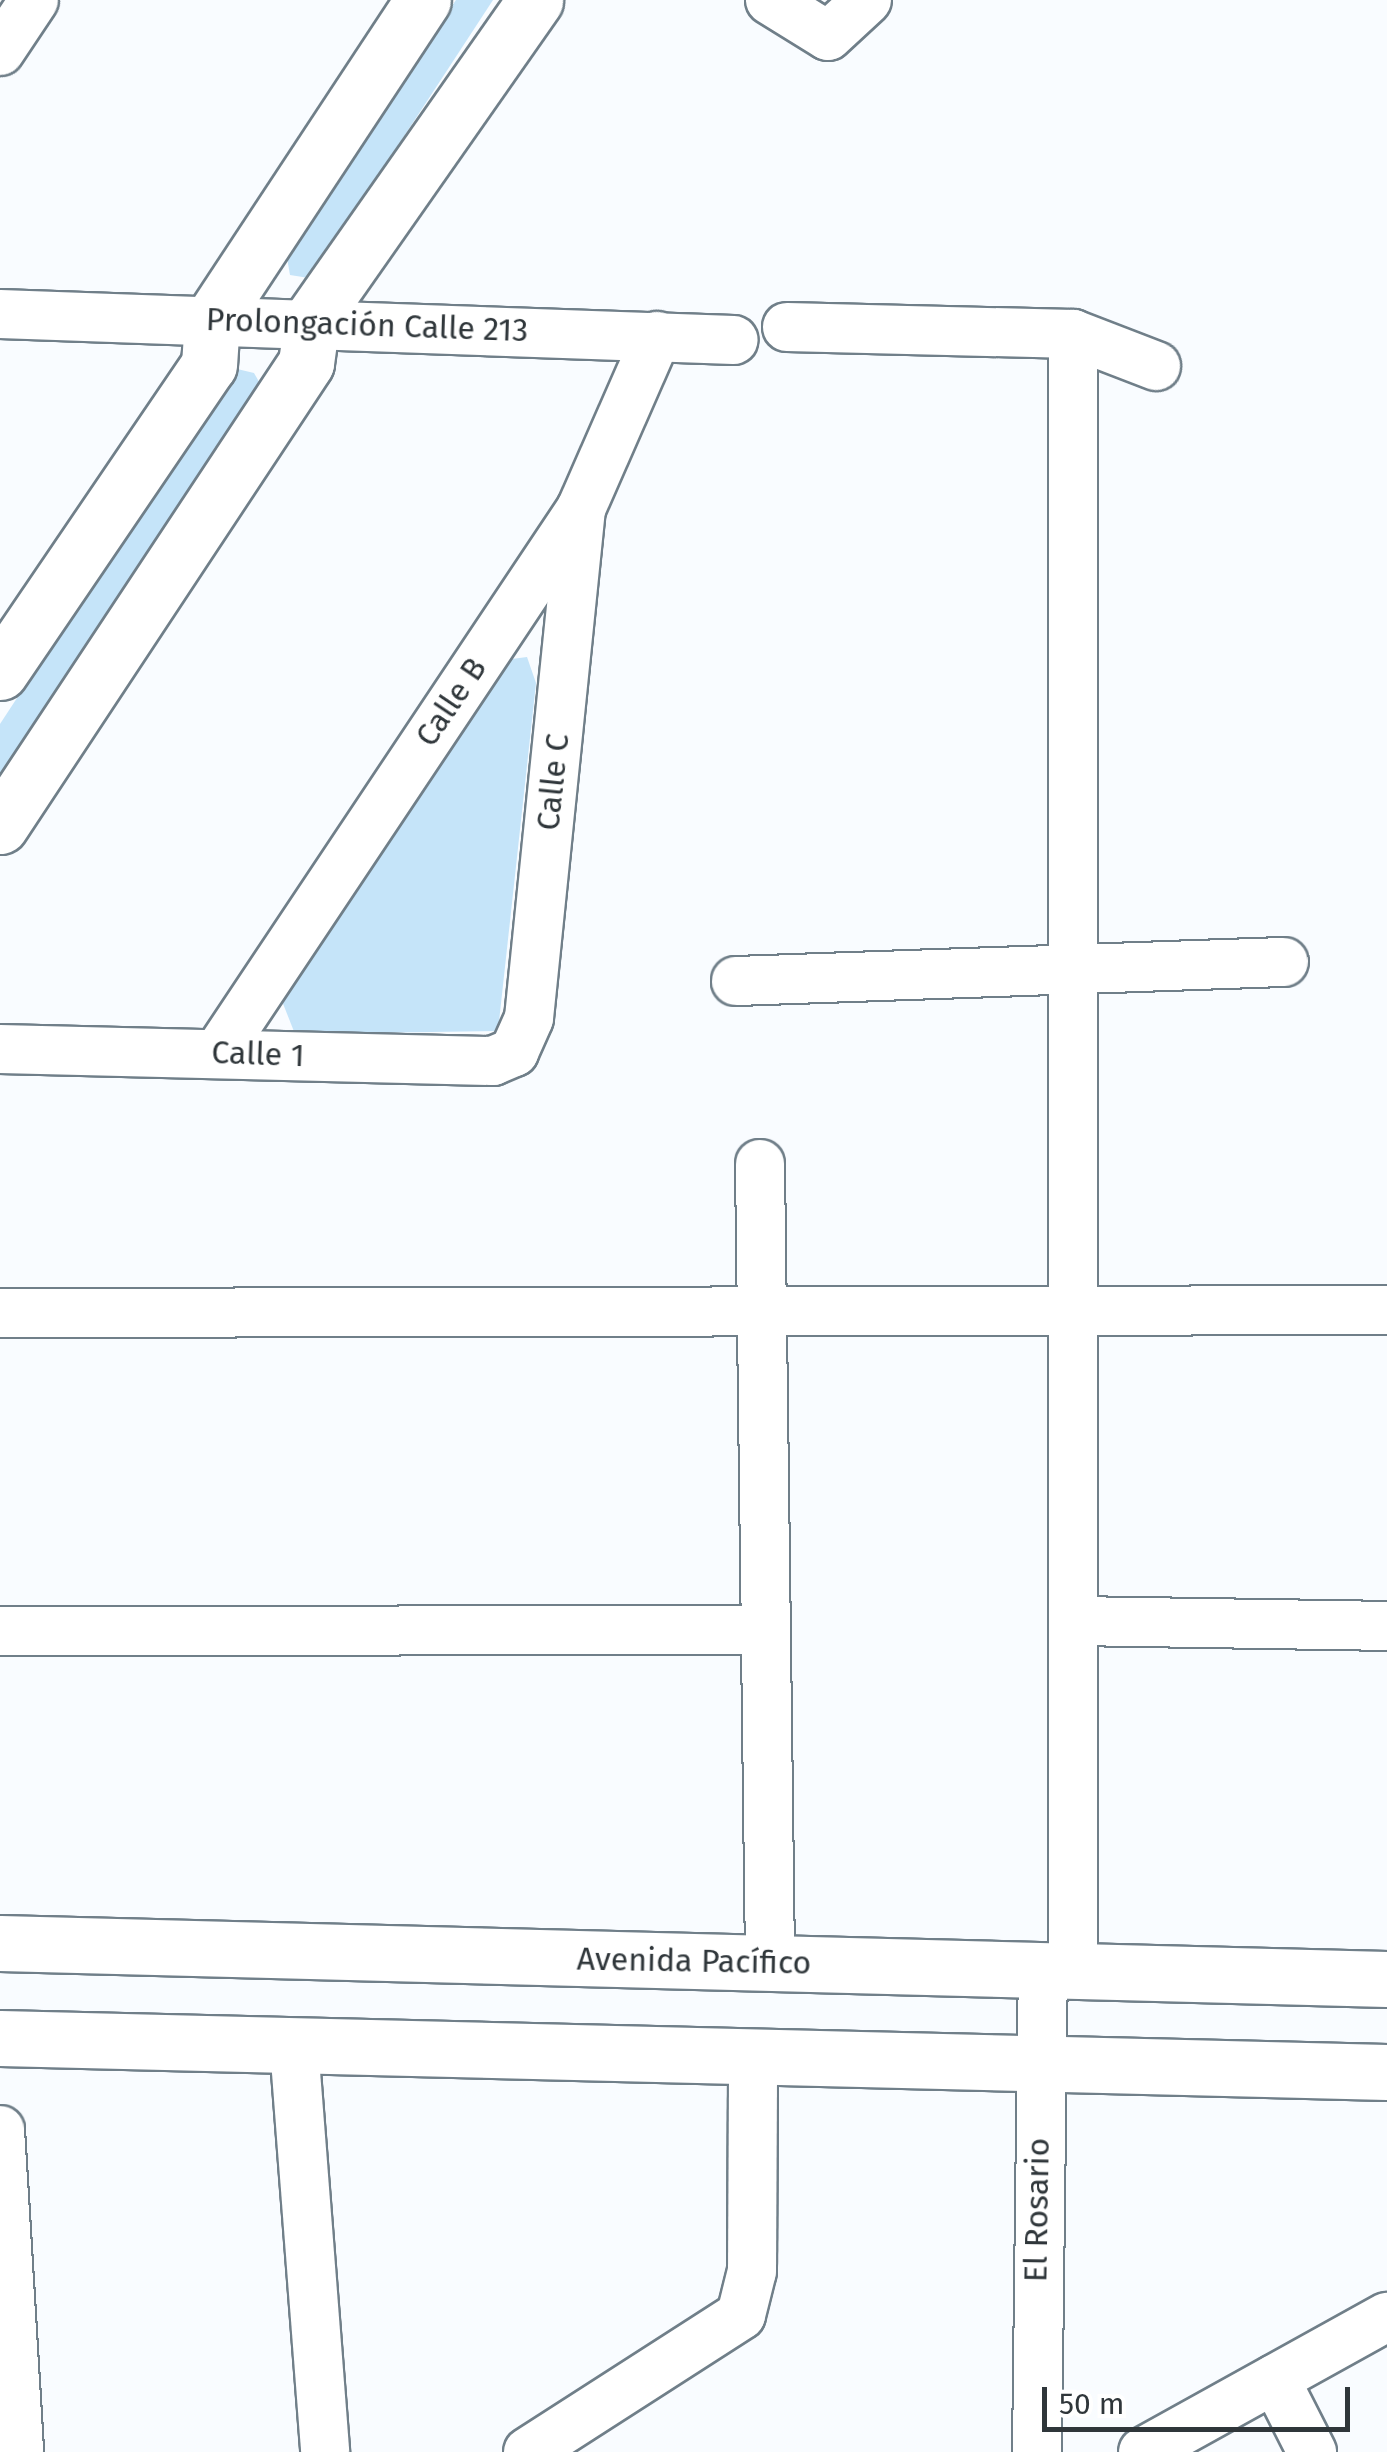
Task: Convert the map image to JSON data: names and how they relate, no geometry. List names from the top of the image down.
{
  "streets": {
    "street": [
      "Prolongación Calle 213",
      "Calle B",
      "Calle C",
      "Calle 1",
      "Avenida Pacífico",
      "El Rosario"
    ]
  },
  "crossings": [
    ["Prolongación Calle 213", "Calle B"],
    ["Calle B", "Calle C"],
    ["Calle B", "Calle 1"],
    ["Calle C", "Calle 1"],
    ["Avenida Pacífico", "El Rosario"]
  ],
  "scale_bar": "50 m"
}
